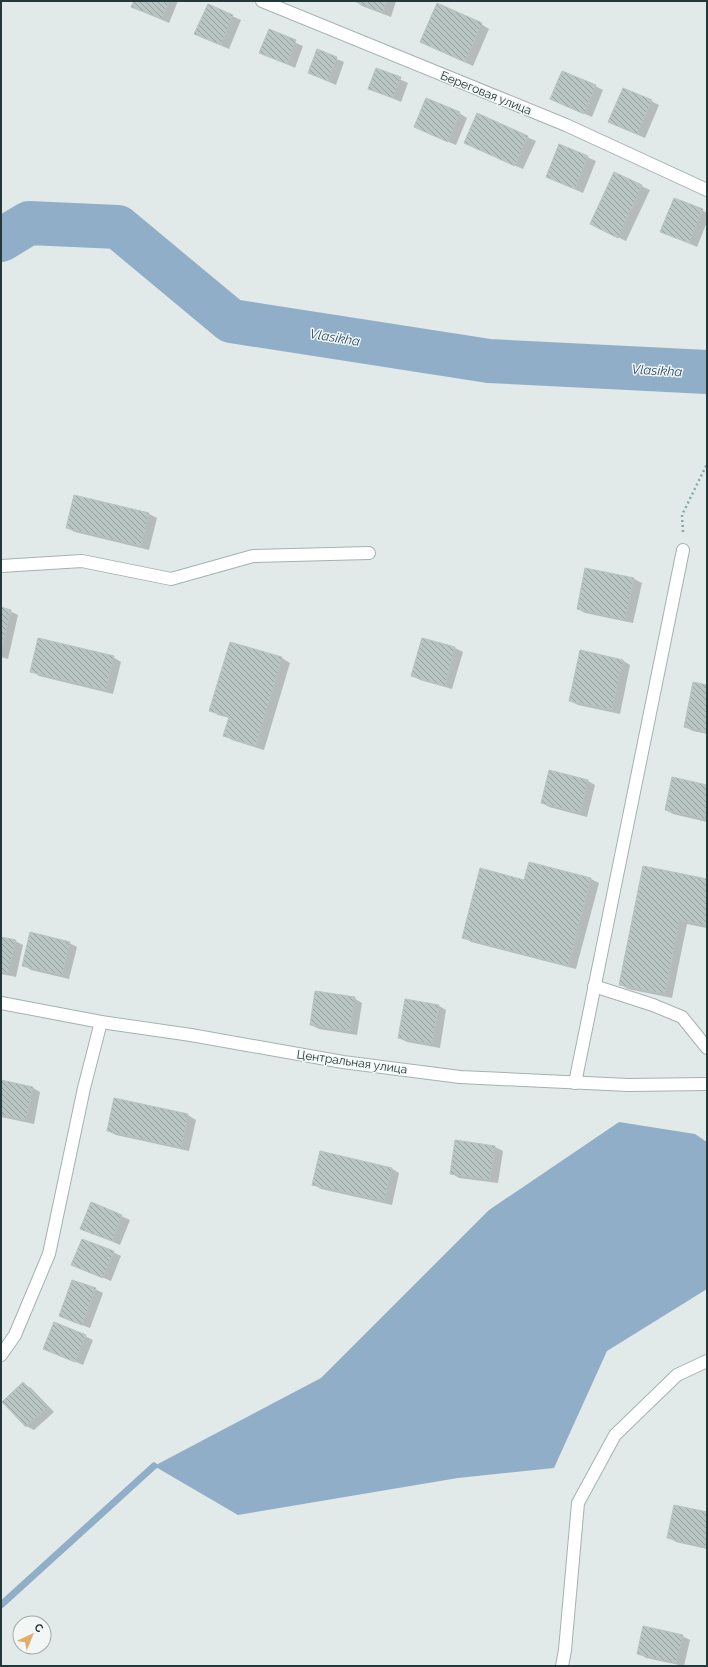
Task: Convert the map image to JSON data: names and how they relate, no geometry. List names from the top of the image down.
{
  "streets": {
    "street": ["Береговая улица", "Центральная улица"]
  },
  "water": ["Vlasikha"],
  "north": "top right"
}
